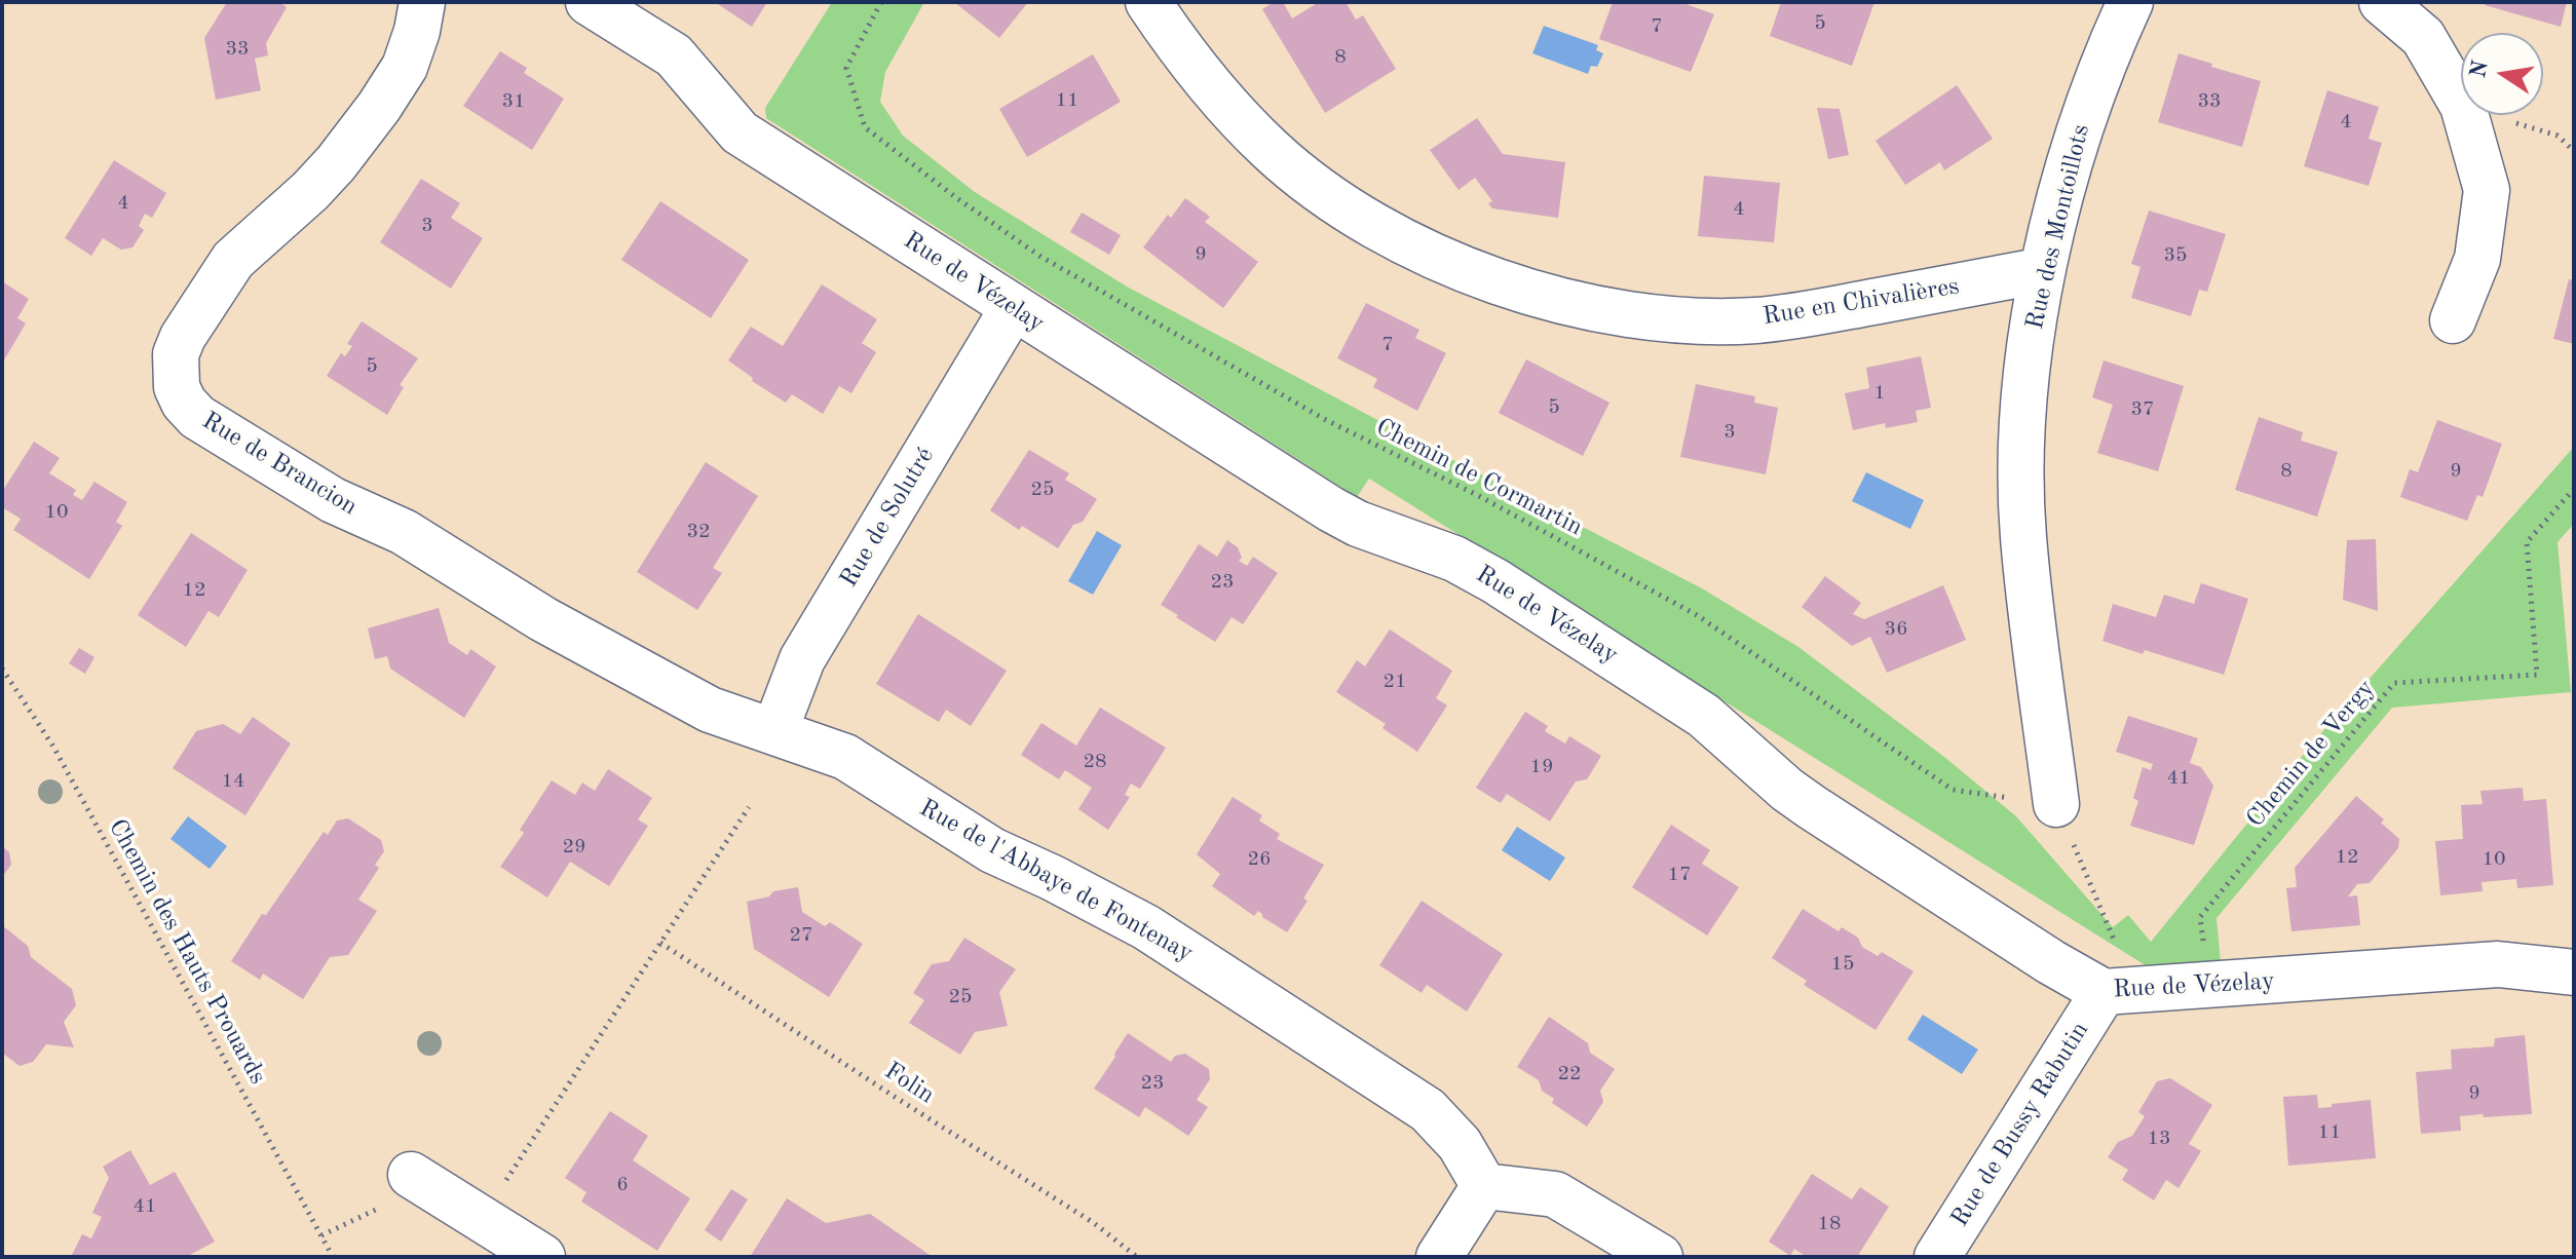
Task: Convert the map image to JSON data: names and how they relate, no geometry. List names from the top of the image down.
{
  "streets": {
    "street": [
      "Rue des Montoillots",
      "Rue de Vézelay",
      "Rue en Chivalières",
      "Rue de Brancion",
      "Rue de Solutré",
      "Rue de l'Abbaye de Fontenay",
      "Rue de Bussy Rabutin"
    ],
    "path": [
      "Chemin de Cormartin",
      "Chemin de Vergy",
      "Chemin des Hauts Prouards",
      "Folin"
    ]
  },
  "crossings": [
    ["Rue des Montoillots", "Rue en Chivalières"],
    ["Rue des Montoillots", "Chemin de Cormartin"],
    ["Rue de Vézelay", "Rue de Solutré"],
    ["Rue de Vézelay", "Rue de Bussy Rabutin"],
    ["Rue de Brancion", "Rue de l'Abbaye de Fontenay"],
    ["Rue de Solutré", "Rue de l'Abbaye de Fontenay"]
  ],
  "house_numbers": [
    "5",
    "7",
    "33",
    "8",
    "11",
    "31",
    "33",
    "4",
    "4",
    "4",
    "3",
    "9",
    "35",
    "7",
    "5",
    "1",
    "5",
    "37",
    "3",
    "8",
    "9",
    "25",
    "10",
    "32",
    "23",
    "12",
    "36",
    "21",
    "28",
    "19",
    "41",
    "14",
    "29",
    "12",
    "26",
    "10",
    "17",
    "27",
    "15",
    "25",
    "22",
    "23",
    "9",
    "11",
    "13",
    "6",
    "41",
    "18"
  ],
  "north": "left"
}
